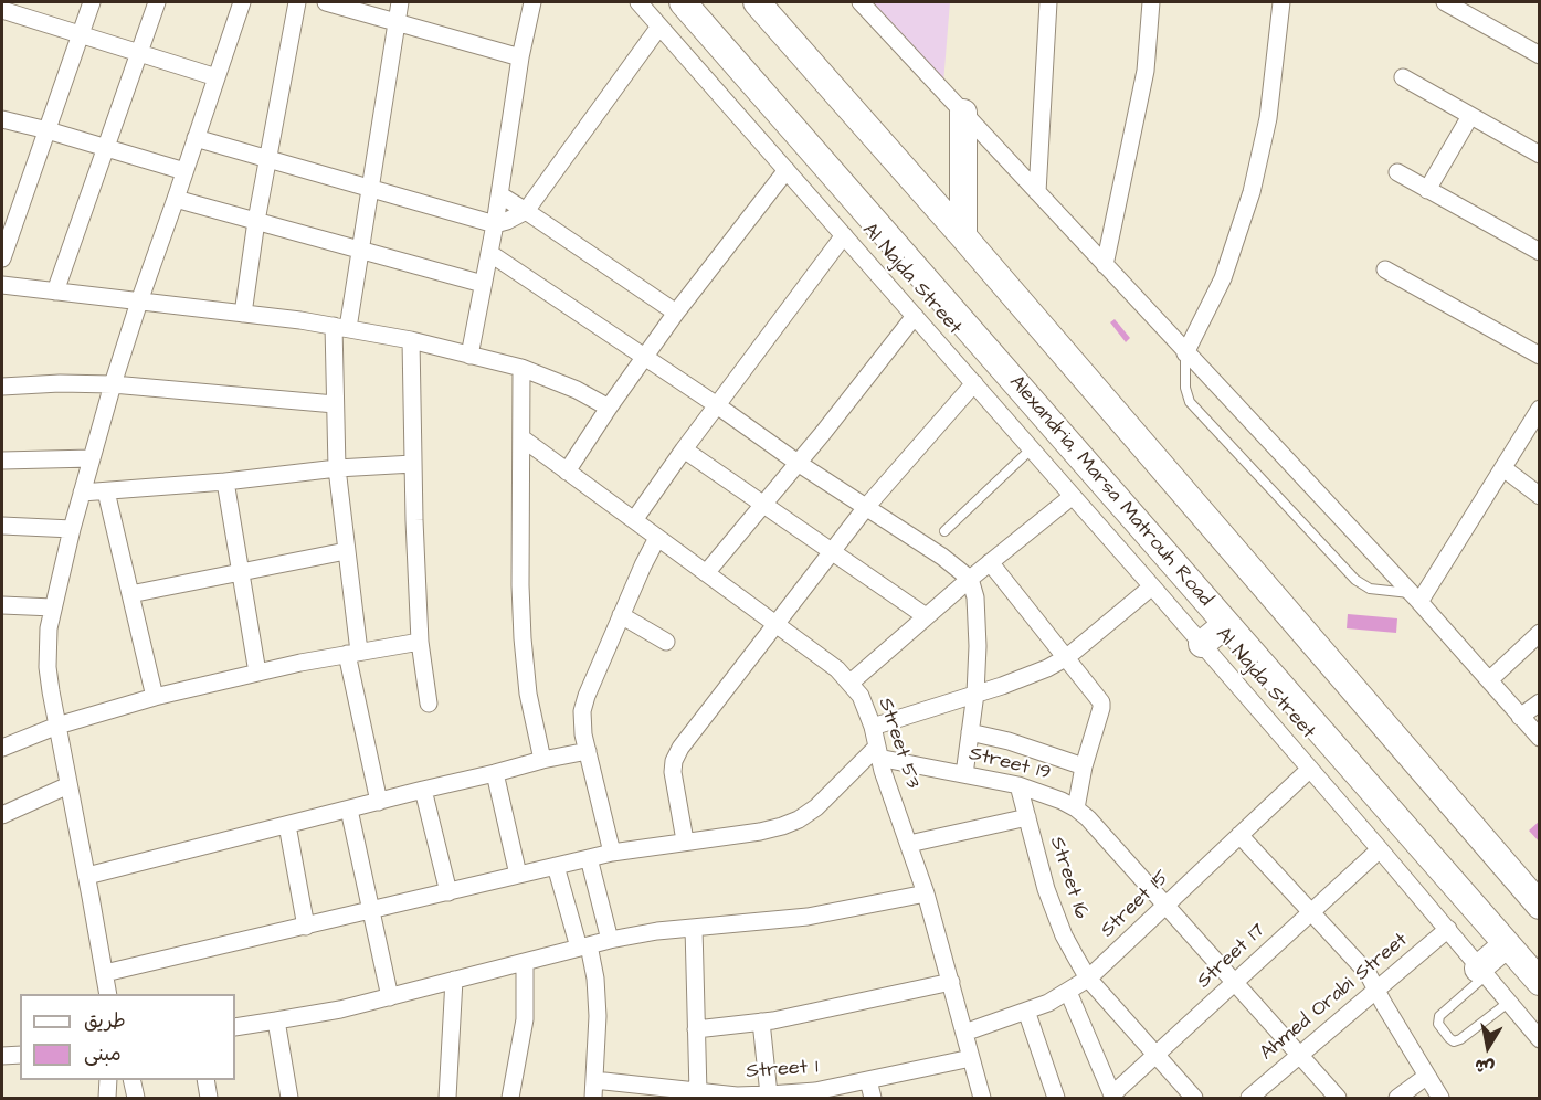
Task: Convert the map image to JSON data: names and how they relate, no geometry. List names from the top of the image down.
{
  "streets": {
    "main road": ["Alexandria, Marsa Matrouh Road"],
    "street": [
      "Al Najda Street",
      "Street 53",
      "Street 19",
      "Street 16",
      "Street 15",
      "Street 17",
      "Ahmed Orabi Street",
      "Street 1"
    ]
  },
  "crossings": [
    ["Al Najda Street", "Street 15"],
    ["Al Najda Street", "Street 17"],
    ["Al Najda Street", "Ahmed Orabi Street"],
    ["Street 53", "Street 19"],
    ["Street 53", "Street 15"],
    ["Street 53", "Street 1"],
    ["Street 19", "Street 16"],
    ["Street 19", "Street 15"],
    ["Street 19", "Street 17"],
    ["Street 19", "Ahmed Orabi Street"],
    ["Street 16", "Street 15"],
    ["Street 16", "Street 17"]
  ],
  "legend": ["طريق", "مبنى"],
  "north": "bottom"
}
